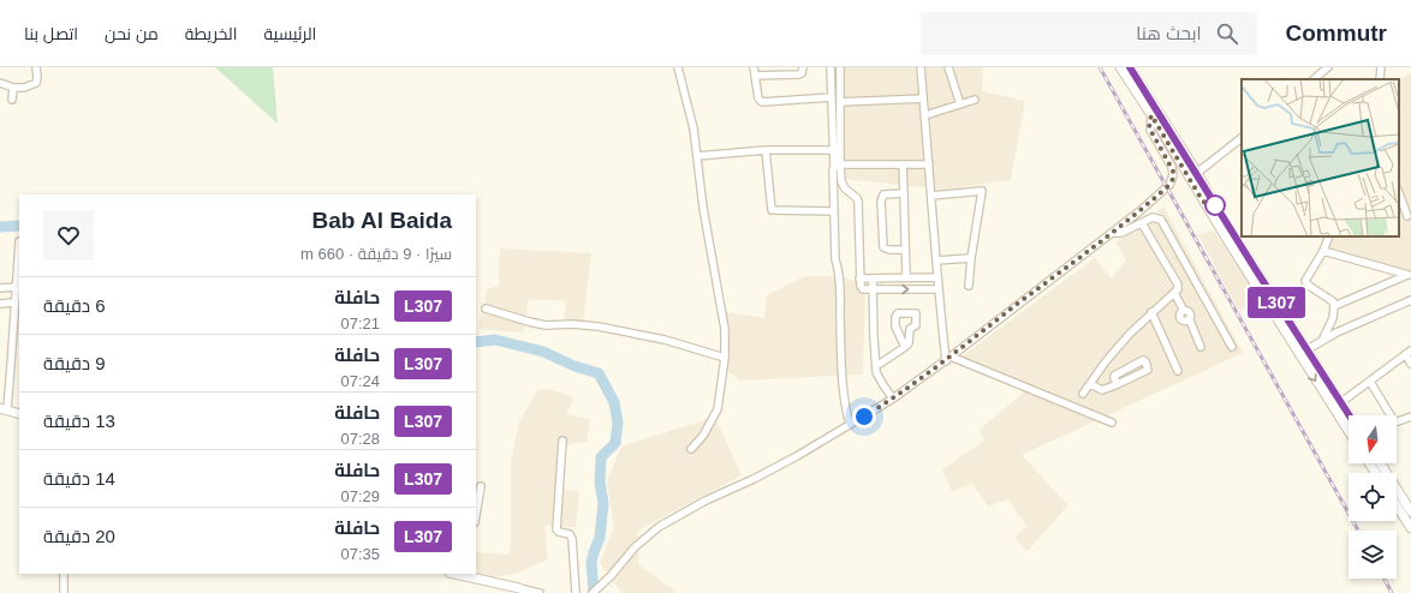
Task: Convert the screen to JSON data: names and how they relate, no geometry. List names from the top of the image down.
{
  "lines": ["bus line L307"],
  "north": "bottom",
  "page": {
    "header": "Commutr",
    "search": "ابحث هنا",
    "nav": [
      "الرئيسية",
      "الخريطة",
      "من نحن",
      "اتصل بنا"
    ],
    "on_map": "L307",
    "heading": ["Bab Al Baida", "سيرًا · 9 دقيقة · 660 m"],
    "list": [
      {
        "mark": "L307",
        "name": "حافلة",
        "note": "07:21",
        "value": "6 دقيقة"
      },
      {
        "mark": "L307",
        "name": "حافلة",
        "note": "07:24",
        "value": "9 دقيقة"
      },
      {
        "mark": "L307",
        "name": "حافلة",
        "note": "07:28",
        "value": "13 دقيقة"
      },
      {
        "mark": "L307",
        "name": "حافلة",
        "note": "07:29",
        "value": "14 دقيقة"
      },
      {
        "mark": "L307",
        "name": "حافلة",
        "note": "07:35",
        "value": "20 دقيقة"
      }
    ]
  }
}
